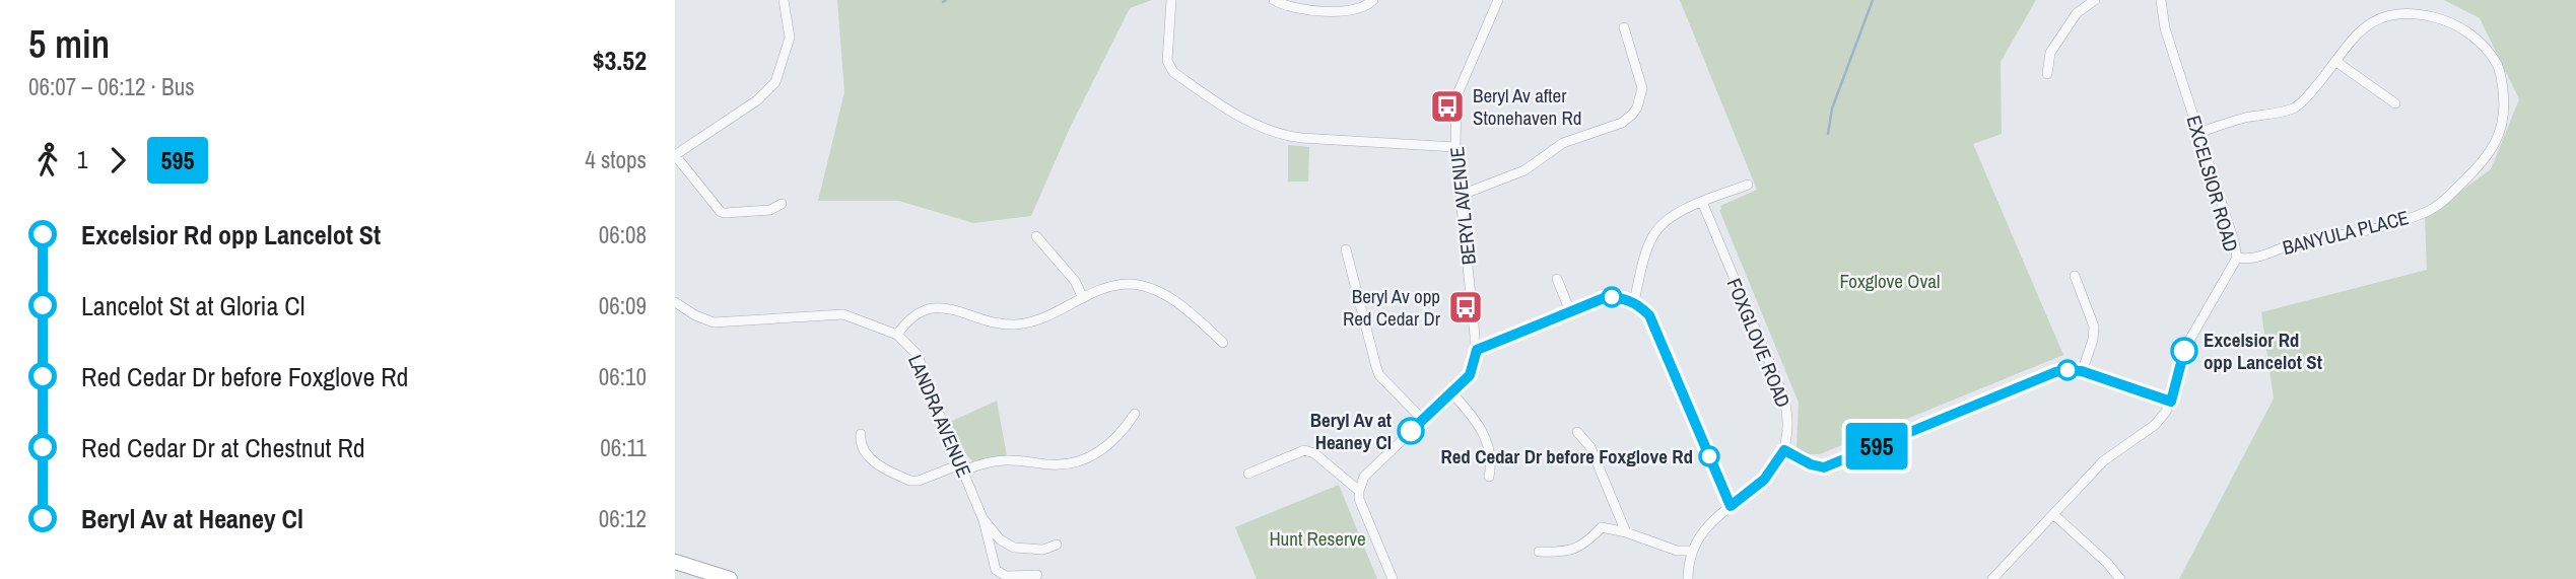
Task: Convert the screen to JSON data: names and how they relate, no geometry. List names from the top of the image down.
{
  "streets": {
    "street": [
      "EXCELSIOR ROAD",
      "BERYL AVENUE",
      "BANYULA PLACE",
      "FOXGLOVE ROAD",
      "LANDRA AVENUE"
    ]
  },
  "crossings": [
    ["EXCELSIOR ROAD", "BANYULA PLACE"]
  ],
  "parks": ["Foxglove Oval", "Hunt Reserve"],
  "places": {
    "bus stop": ["Beryl Av after Stonehaven Rd", "Beryl Av opp Red Cedar Dr"],
    "other": ["Excelsior Rd opp Lancelot St", "Beryl Av at Heaney Cl", "Red Cedar Dr before Foxglove Rd"]
  },
  "lines": ["bus line 595"],
  "page": {
    "heading": ["5 min", "06:07 – 06:12 · Bus", "$3.52"],
    "on_map": "595",
    "legs": ["1", "595", "4 stops"],
    "list": [
      {
        "name": "Excelsior Rd opp Lancelot St",
        "value": "06:08"
      },
      {
        "name": "Lancelot St at Gloria Cl",
        "value": "06:09"
      },
      {
        "name": "Red Cedar Dr before Foxglove Rd",
        "value": "06:10"
      },
      {
        "name": "Red Cedar Dr at Chestnut Rd",
        "value": "06:11"
      },
      {
        "name": "Beryl Av at Heaney Cl",
        "value": "06:12"
      }
    ]
  }
}
